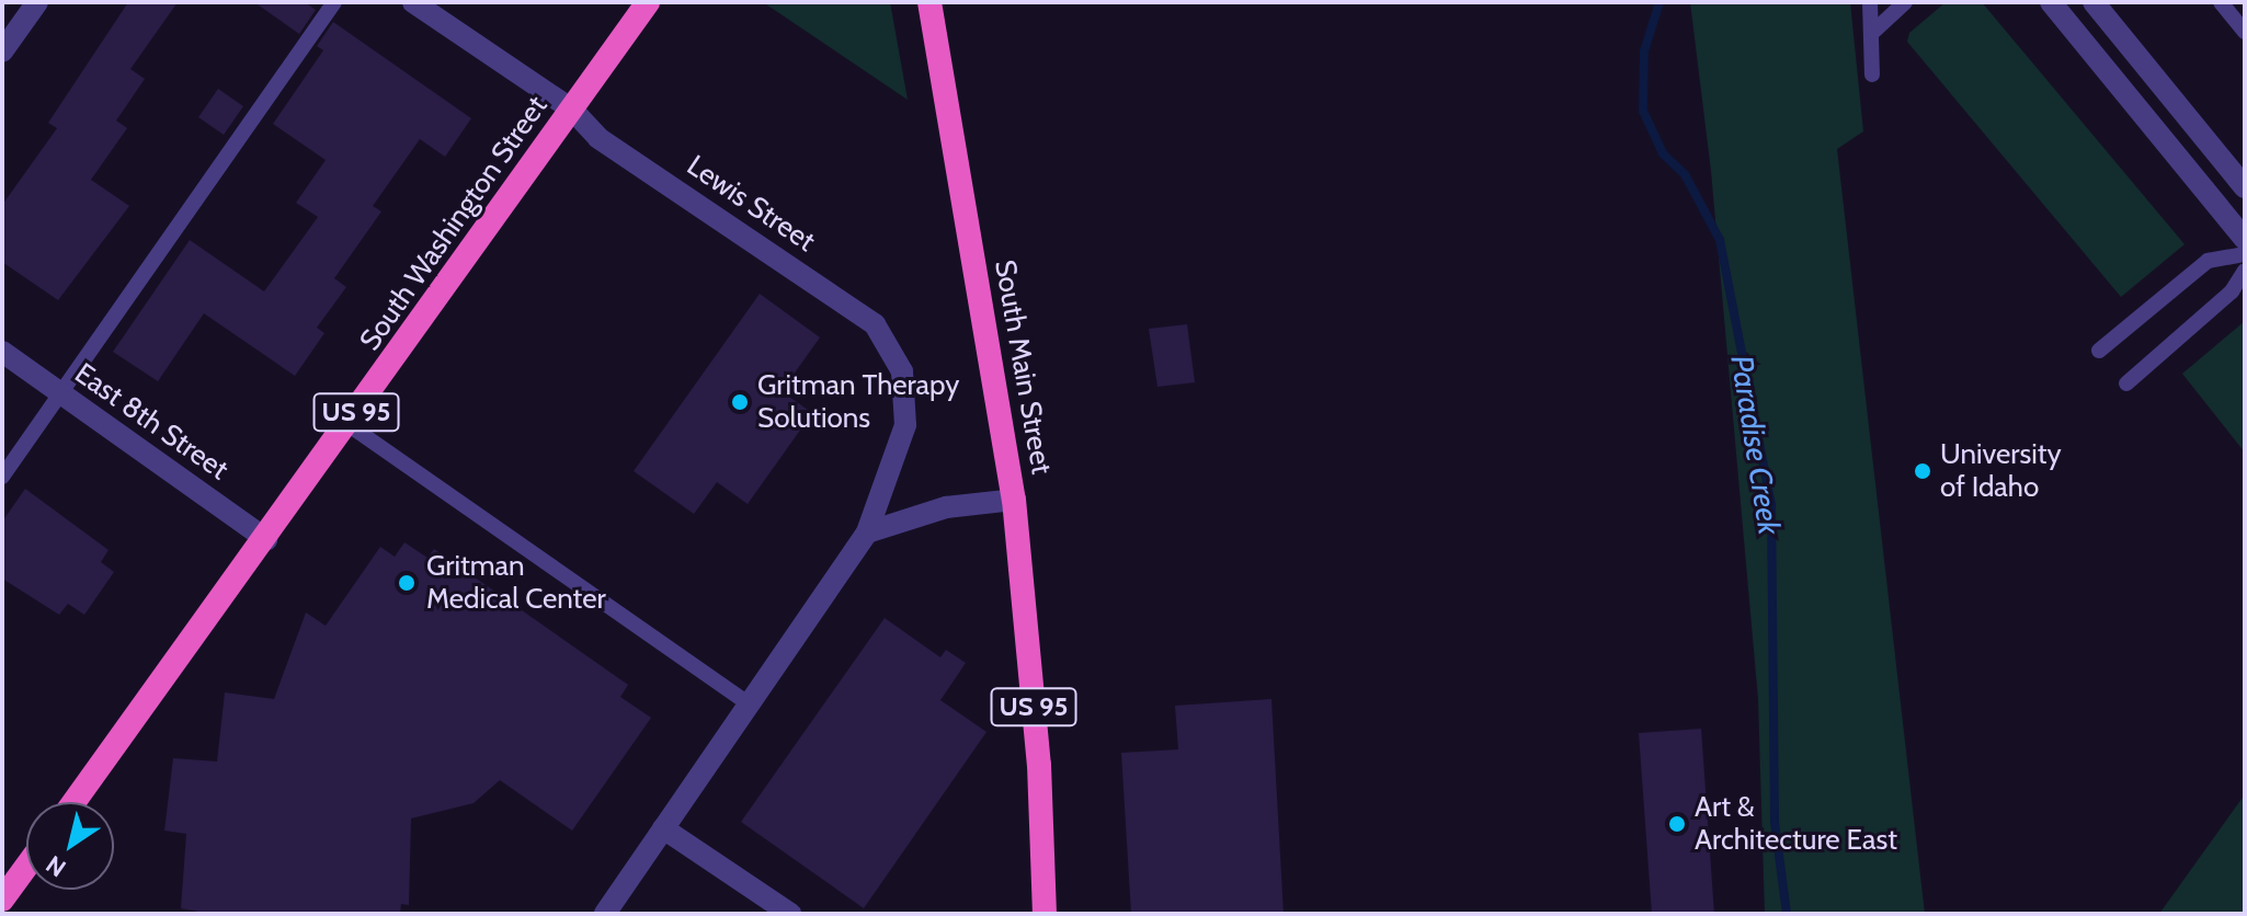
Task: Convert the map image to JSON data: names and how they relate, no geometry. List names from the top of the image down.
{
  "streets": {
    "highway": ["South Washington Street", "South Main Street", "US 95"],
    "street": ["Lewis Street", "East 8th Street"]
  },
  "crossings": [
    ["Lewis Street", "South Washington Street"],
    ["Lewis Street", "South Main Street"],
    ["South Washington Street", "East 8th Street"],
    ["South Main Street", "US 95"]
  ],
  "water": ["Paradise Creek"],
  "places": [
    "Gritman Therapy Solutions",
    "University of Idaho",
    "Gritman Medical Center",
    "Art & Architecture East"
  ],
  "north": "bottom left"
}
